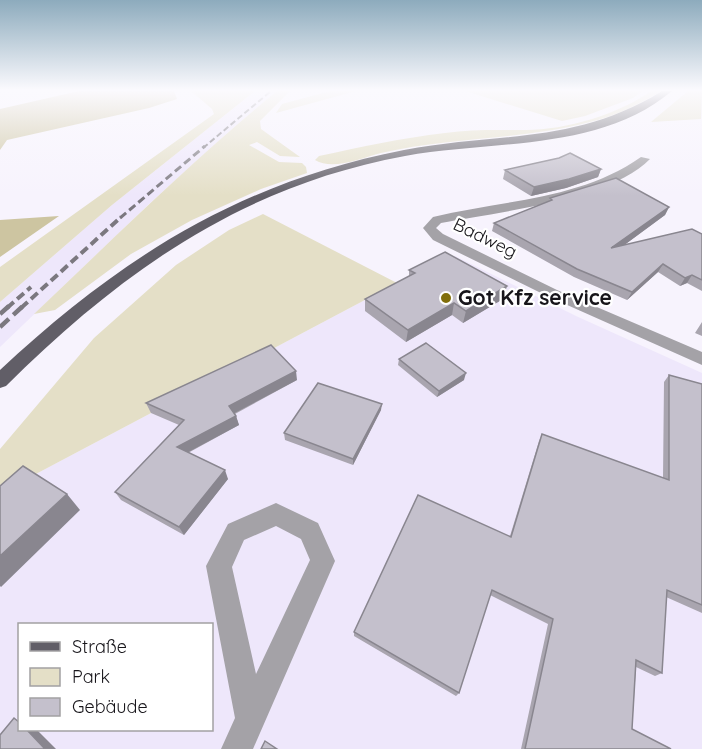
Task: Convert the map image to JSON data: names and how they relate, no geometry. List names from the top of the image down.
{
  "streets": {
    "street": ["Badweg"]
  },
  "places": ["Got Kfz service"],
  "legend": ["Straße", "Park", "Gebäude"]
}
